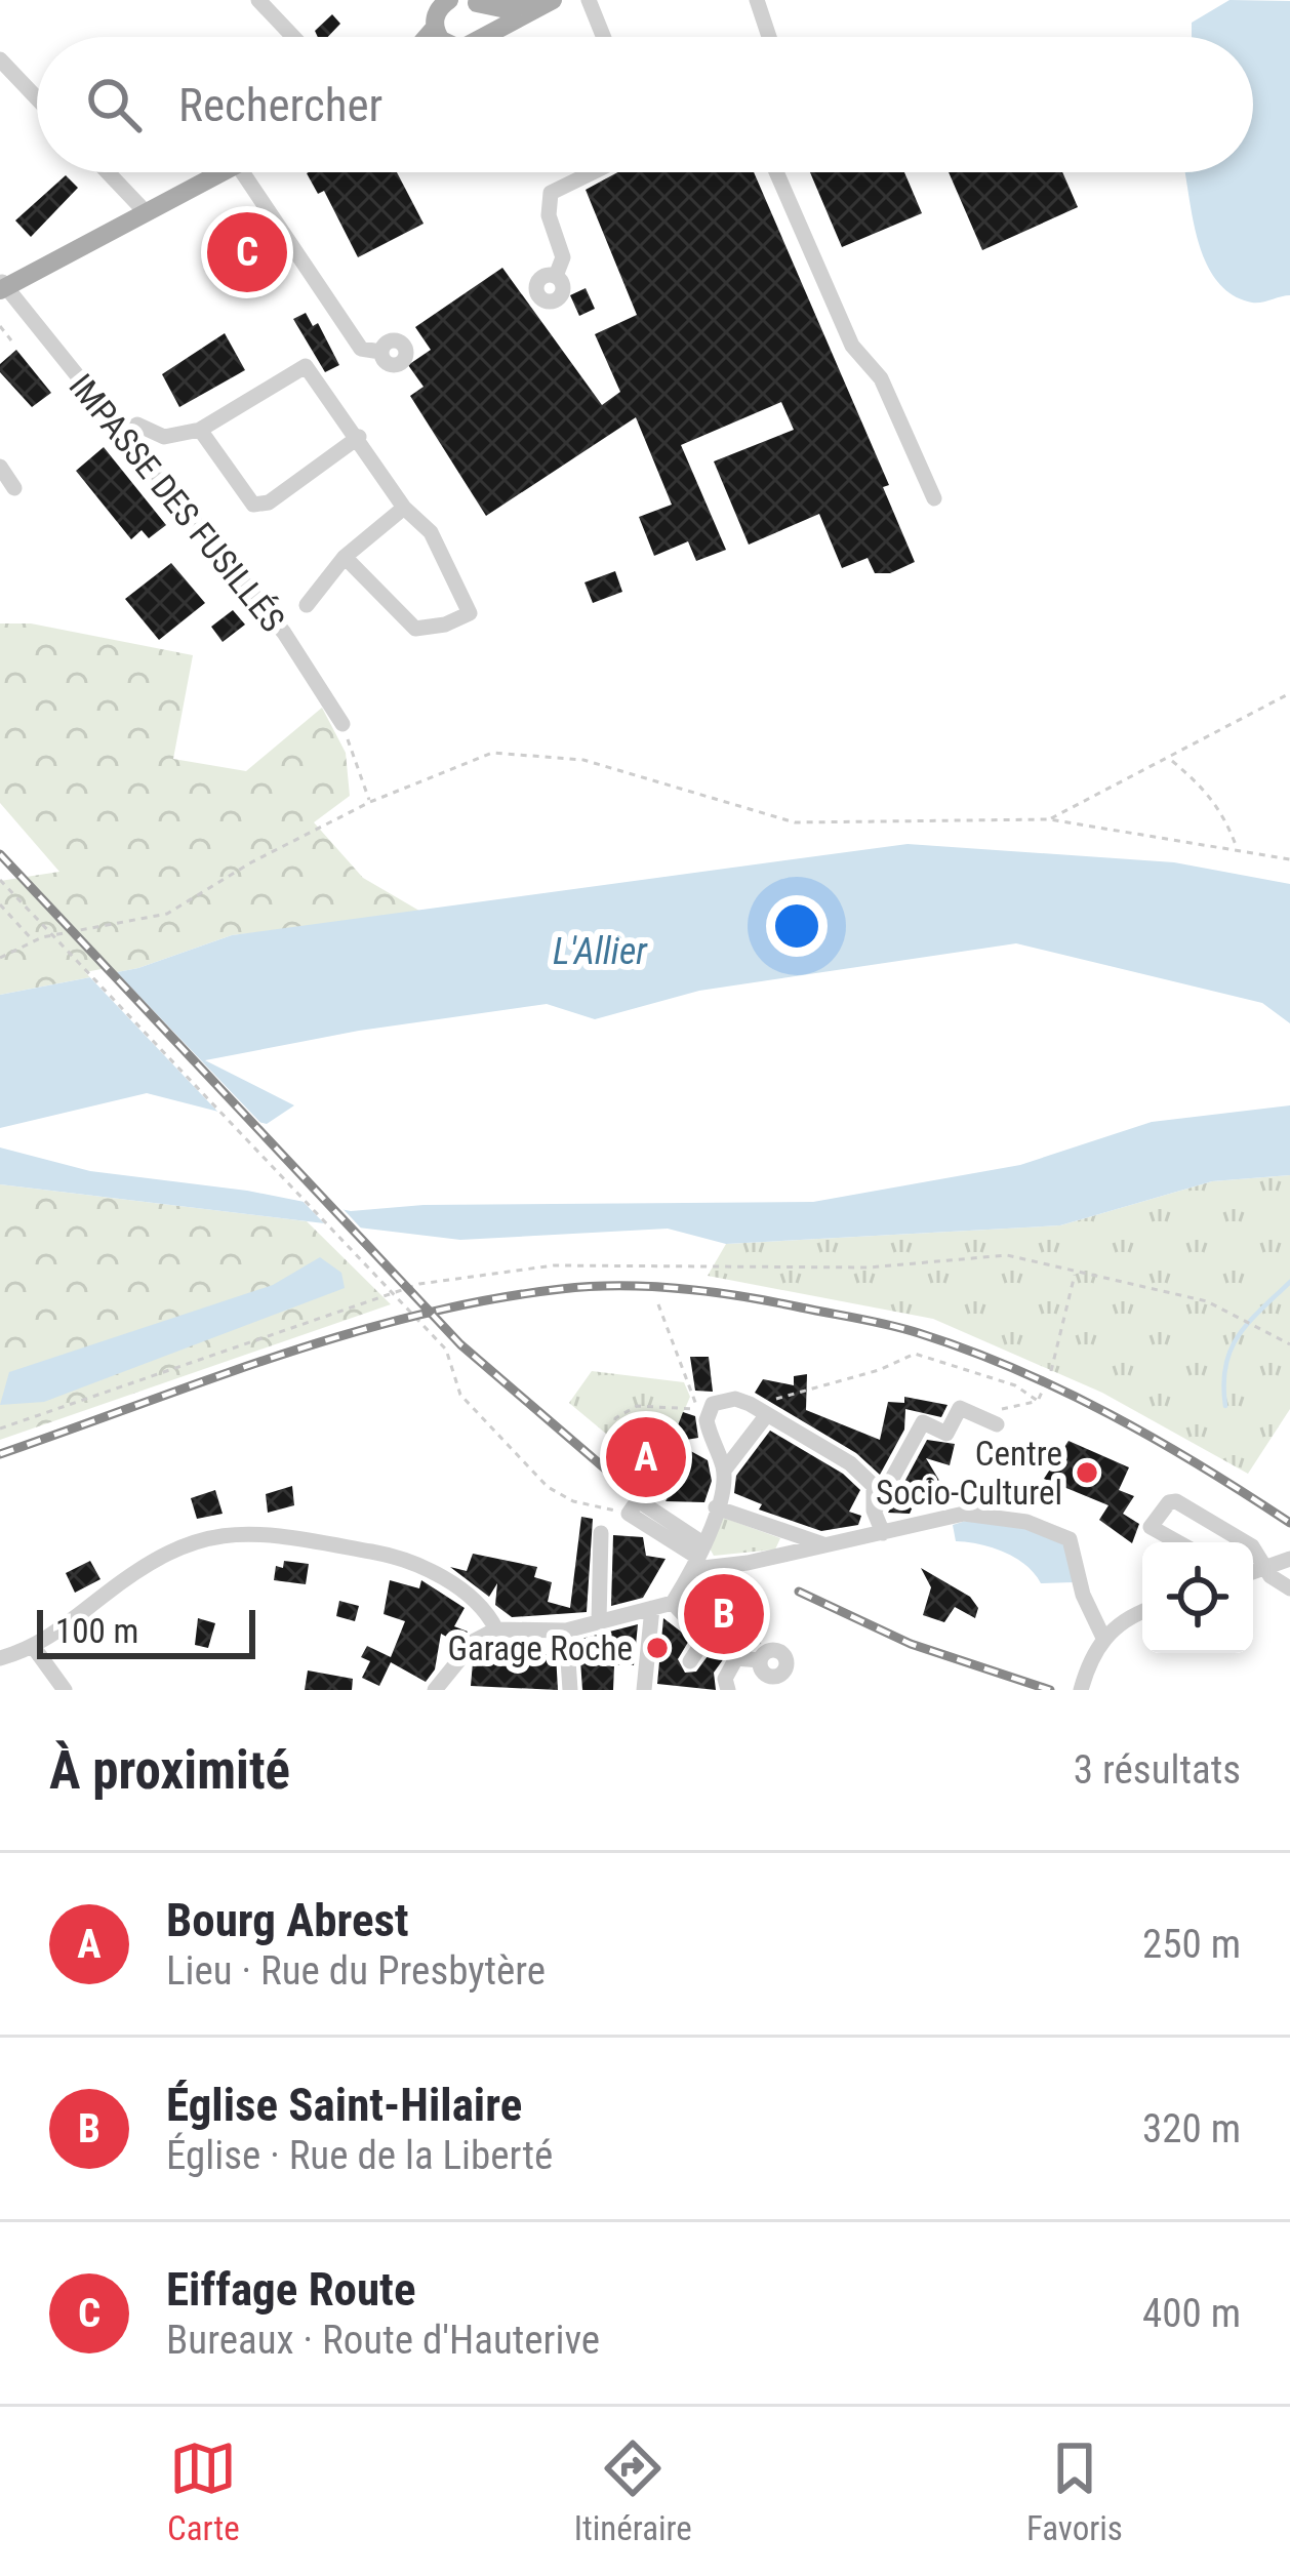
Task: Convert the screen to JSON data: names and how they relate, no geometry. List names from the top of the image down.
{
  "streets": {
    "street": ["IMPASSE DES FUSILLÉS"]
  },
  "water": ["L'Allier"],
  "places": ["Centre Socio-Culturel", "Garage Roche"],
  "scale_bar": "100 m",
  "page": {
    "search": "Rechercher",
    "pins": ["C", "A", "B"],
    "scale": "100 m",
    "heading": ["À proximité", "3 résultats"],
    "list": [
      {
        "mark": "A",
        "name": "Bourg Abrest",
        "note": "Lieu · Rue du Presbytère",
        "value": "250 m"
      },
      {
        "mark": "B",
        "name": "Église Saint-Hilaire",
        "note": "Église · Rue de la Liberté",
        "value": "320 m"
      },
      {
        "mark": "C",
        "name": "Eiffage Route",
        "note": "Bureaux · Route d'Hauterive",
        "value": "400 m"
      }
    ],
    "nav": ["Carte", "Itinéraire", "Favoris"]
  }
}
